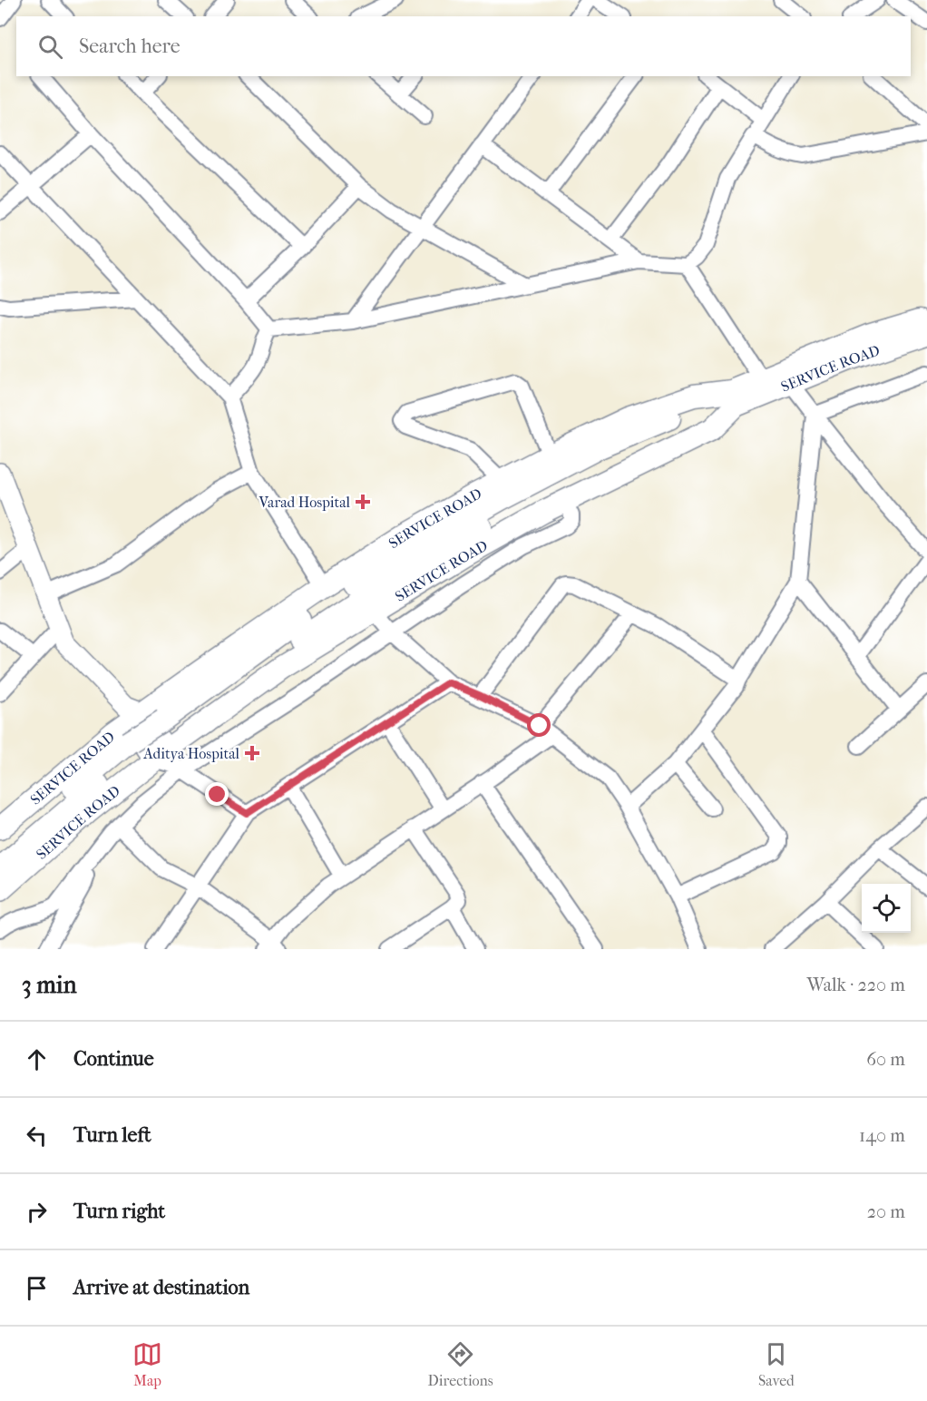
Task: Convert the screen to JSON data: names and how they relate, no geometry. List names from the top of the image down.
{
  "streets": {
    "highway": ["SERVICE ROAD"]
  },
  "places": {
    "health": ["Varad Hospital", "Aditya Hospital"]
  },
  "page": {
    "search": "Search here",
    "heading": ["3 min", "Walk · 220 m"],
    "list": [
      ["Continue", "60 m"],
      ["Turn left", "140 m"],
      ["Turn right", "20 m"],
      "Arrive at destination"
    ],
    "nav": ["Map", "Directions", "Saved"]
  }
}
